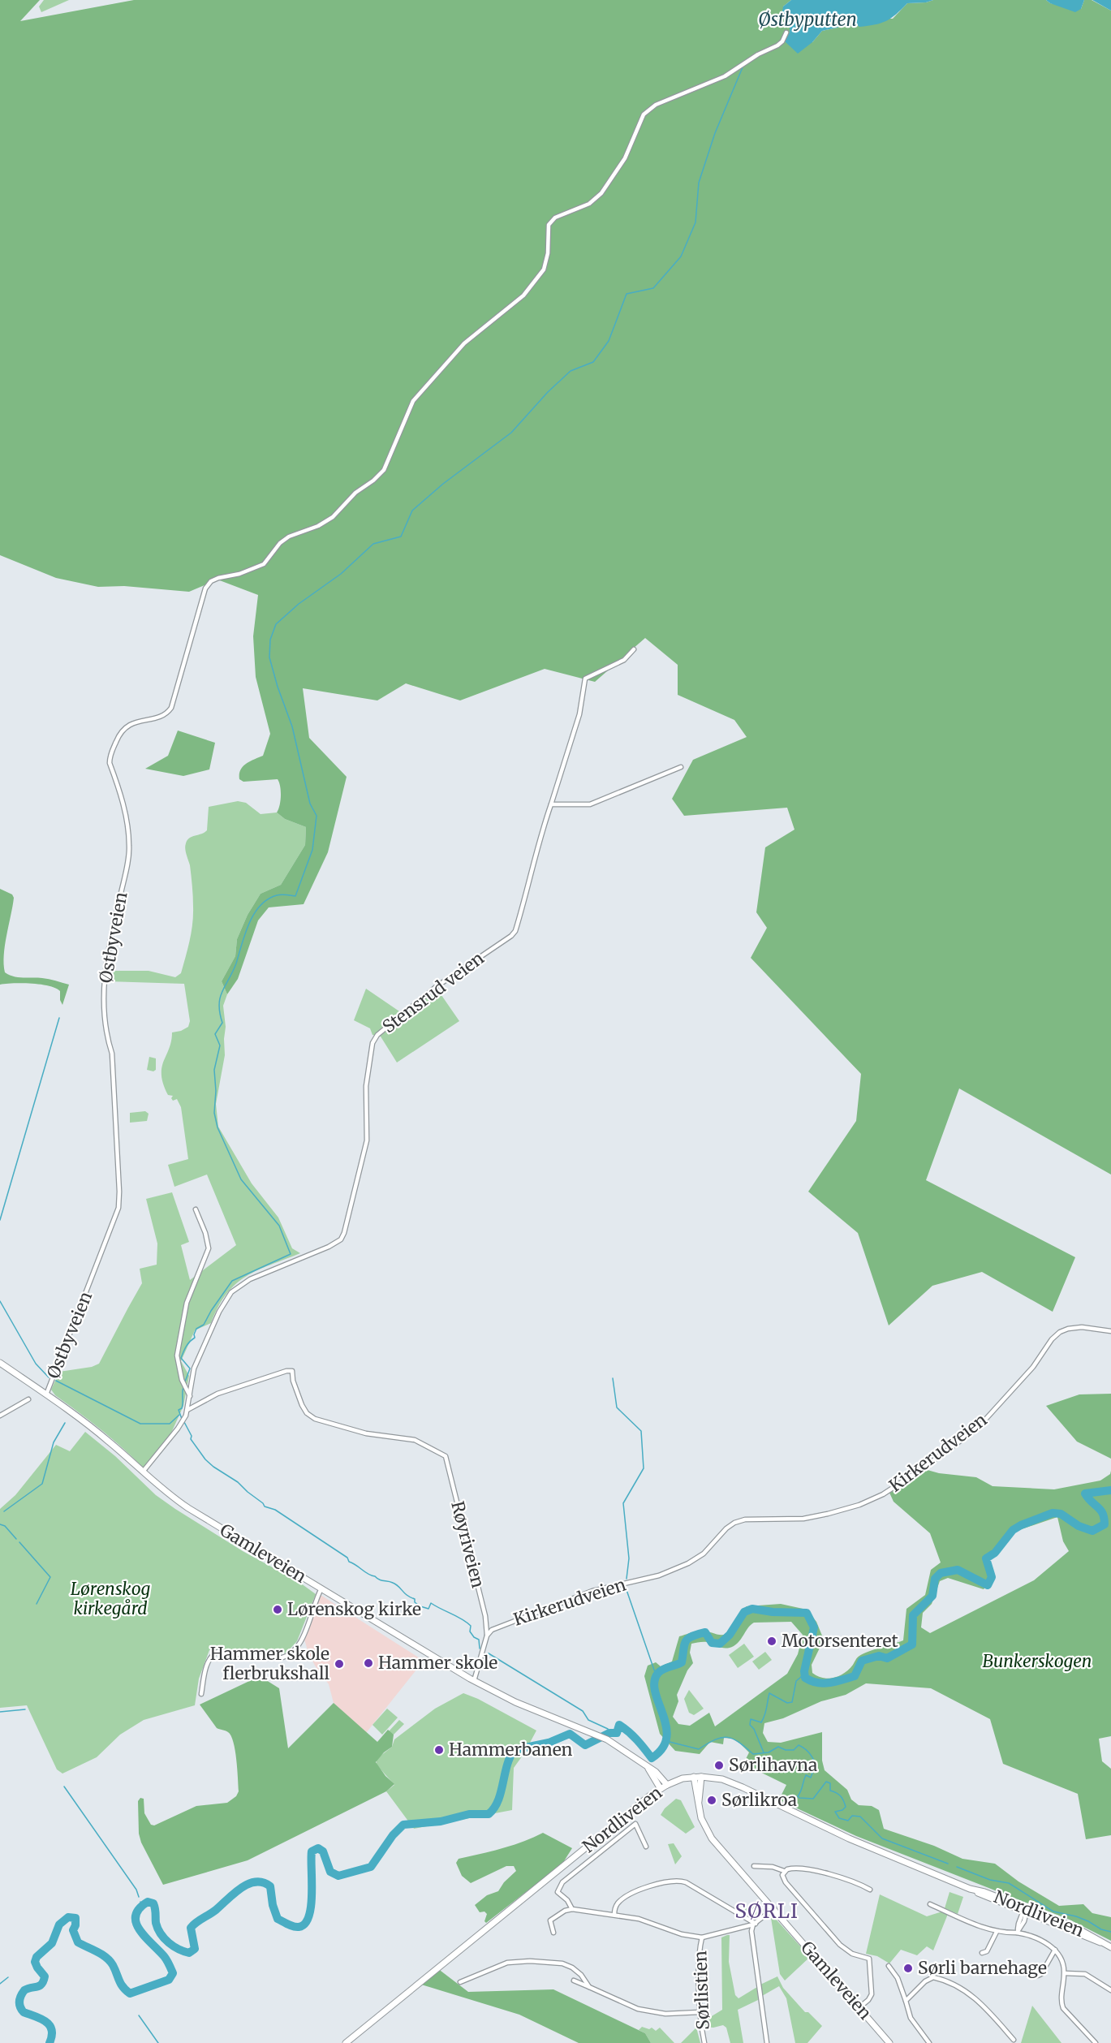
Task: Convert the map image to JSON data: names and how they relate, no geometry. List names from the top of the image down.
{
  "streets": {
    "main road": ["Gamleveien", "Nordliveien"],
    "street": [
      "Østbyveien",
      "Stensrud veien",
      "Kirkerudveien",
      "Røyriveien",
      "Sørlistien"
    ]
  },
  "crossings": [
    ["Østbyveien", "Gamleveien"],
    ["Stensrud veien", "Røyriveien"],
    ["Stensrud veien", "Gamleveien"],
    ["Kirkerudveien", "Røyriveien"],
    ["Gamleveien", "Nordliveien"]
  ],
  "districts": ["SØRLI"],
  "water": ["Østbyputten"],
  "parks": ["Lørenskog kirkegård", "Bunkerskogen"],
  "places": [
    "Lørenskog kirke",
    "Motorsenteret",
    "Hammer skole",
    "Hammer skole flerbrukshall",
    "Hammerbanen",
    "Sørlihavna",
    "Sørlikroa",
    "Sørli barnehage"
  ]
}
